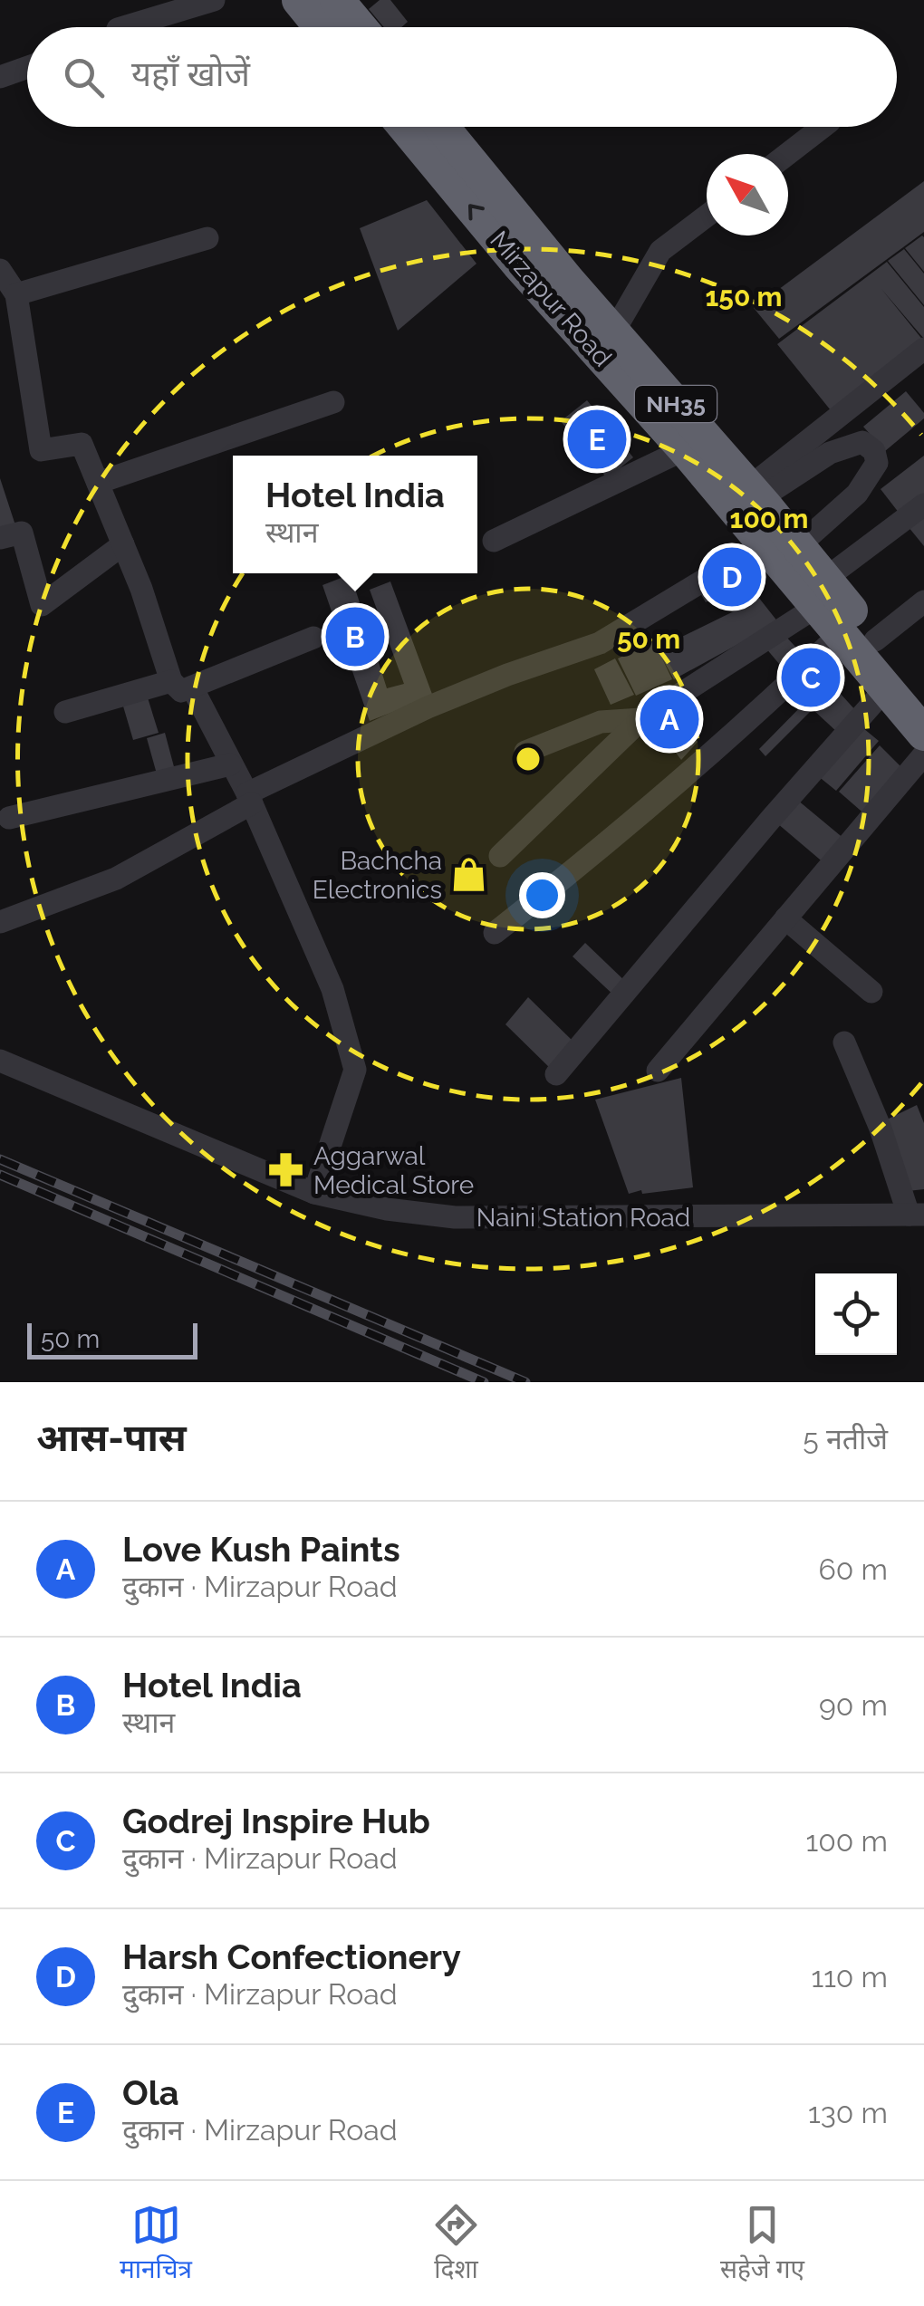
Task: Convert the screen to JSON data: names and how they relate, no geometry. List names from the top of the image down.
{
  "streets": {
    "highway": ["Mirzapur Road", "NH35"],
    "street": ["Naini Station Road"]
  },
  "places": {
    "shop": ["Bachcha Electronics"],
    "pharmacy": ["Aggarwal Medical Store"]
  },
  "scale_bar": "50 m",
  "north": "top left",
  "page": {
    "search": "यहाँ खोजें",
    "pins": [
      "E",
      "D",
      "B",
      "C",
      "A"
    ],
    "popup": ["Hotel India", "स्थान"],
    "scale": "50 m",
    "heading": ["आस-पास", "5 नतीजे"],
    "list": [
      {
        "mark": "A",
        "name": "Love Kush Paints",
        "note": "दुकान · Mirzapur Road",
        "value": "60 m"
      },
      {
        "mark": "B",
        "name": "Hotel India",
        "note": "स्थान",
        "value": "90 m"
      },
      {
        "mark": "C",
        "name": "Godrej Inspire Hub",
        "note": "दुकान · Mirzapur Road",
        "value": "100 m"
      },
      {
        "mark": "D",
        "name": "Harsh Confectionery",
        "note": "दुकान · Mirzapur Road",
        "value": "110 m"
      },
      {
        "mark": "E",
        "name": "Ola",
        "note": "दुकान · Mirzapur Road",
        "value": "130 m"
      }
    ],
    "nav": ["मानचित्र", "दिशा", "सहेजे गए"]
  },
  "rings": ["150 m", "100 m", "50 m"]
}
